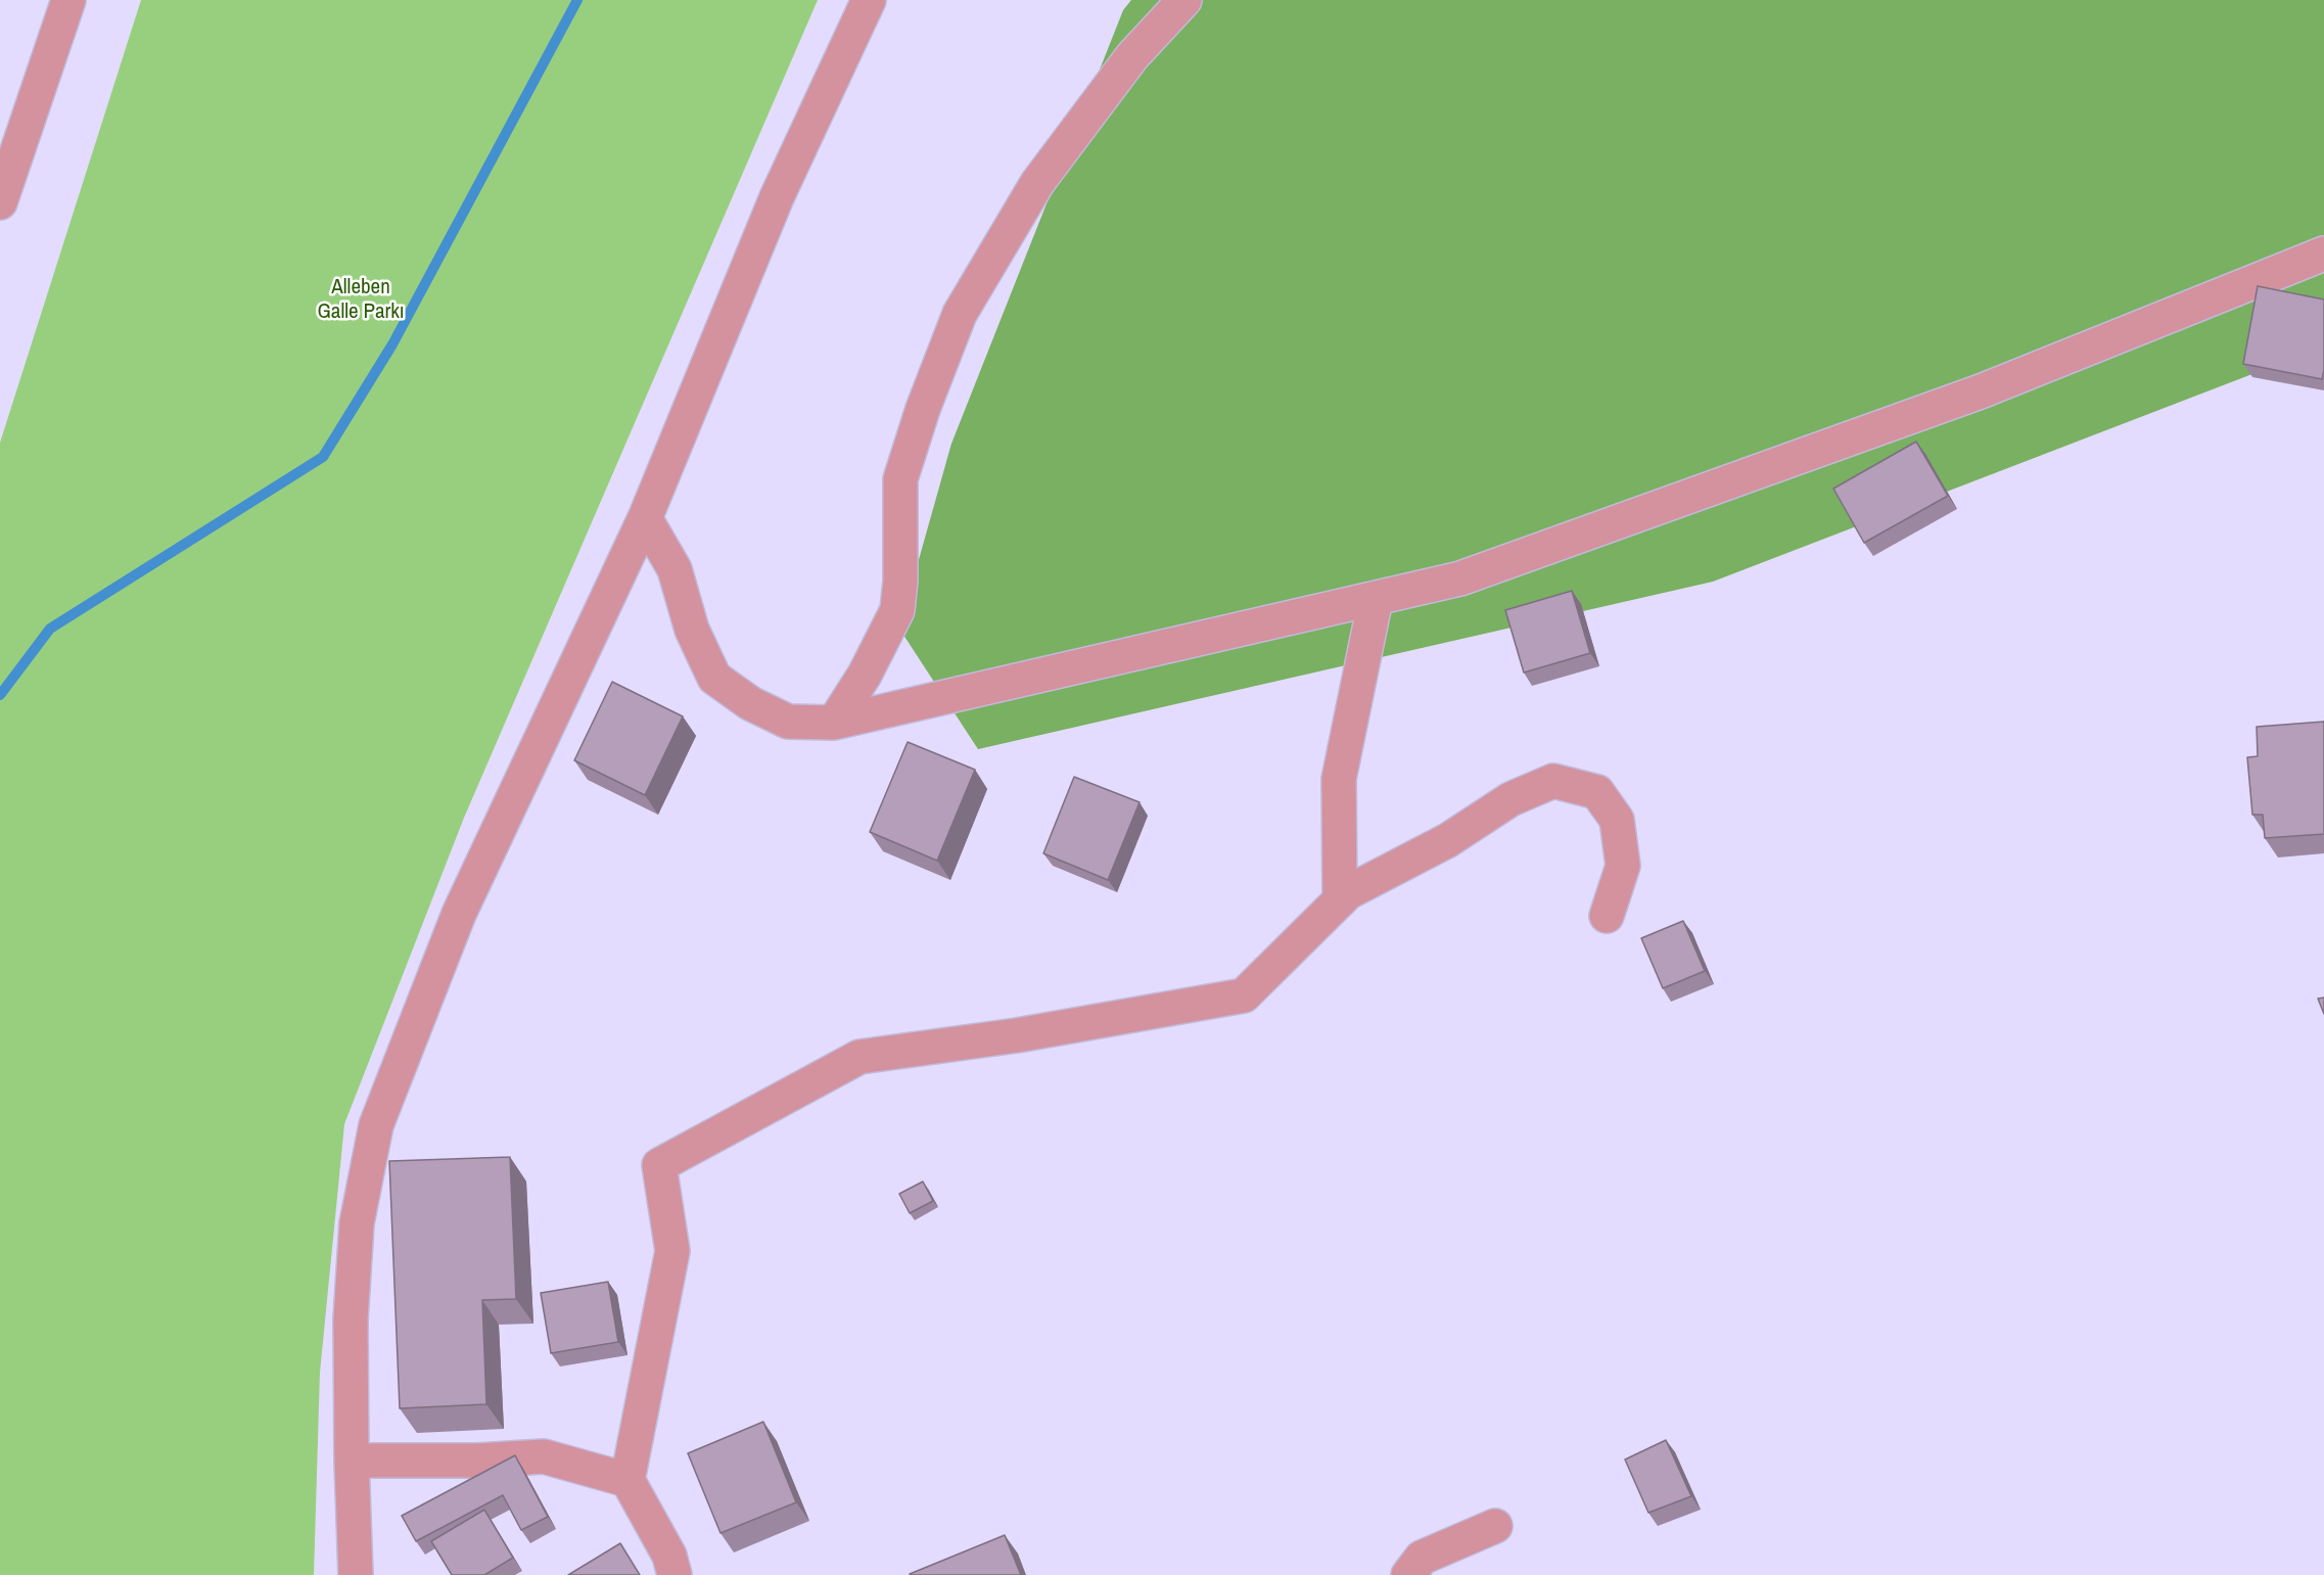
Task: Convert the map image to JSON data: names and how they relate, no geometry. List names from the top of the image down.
{
  "parks": ["Alleben Galle Parkı"]
}
